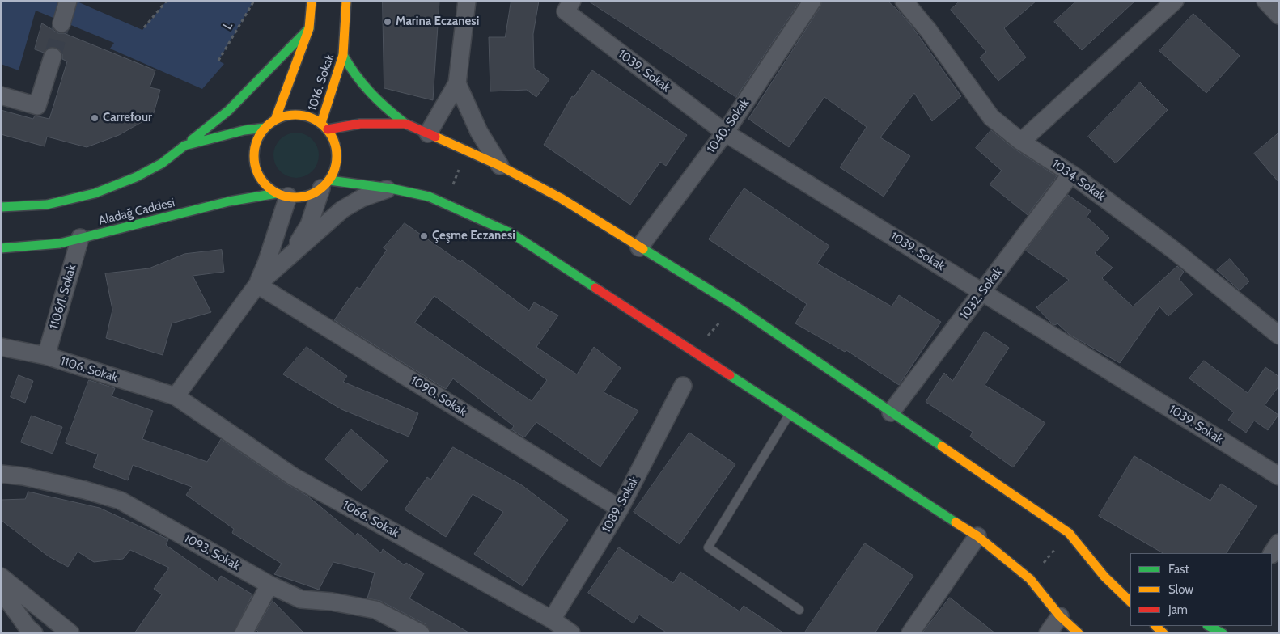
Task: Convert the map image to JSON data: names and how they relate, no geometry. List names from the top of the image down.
{
  "streets": {
    "main road": ["1016. Sokak", "Aladağ Caddesi"],
    "street": [
      "1039. Sokak",
      "1040. Sokak",
      "1034. Sokak",
      "1032. Sokak",
      "1106/1. Sokak",
      "1106. Sokak",
      "1090. Sokak",
      "1089. Sokak",
      "1066. Sokak",
      "1093. Sokak"
    ],
    "path": ["L"]
  },
  "crossings": [
    ["1039. Sokak", "1040. Sokak"],
    ["1039. Sokak", "1032. Sokak"],
    ["1016. Sokak", "Aladağ Caddesi"],
    ["1034. Sokak", "1032. Sokak"],
    ["Aladağ Caddesi", "1106/1. Sokak"],
    ["1106/1. Sokak", "1106. Sokak"],
    ["1106. Sokak", "1066. Sokak"],
    ["1090. Sokak", "1089. Sokak"],
    ["1089. Sokak", "1066. Sokak"]
  ],
  "places": ["Marina Eczanesi", "Carrefour", "Çeşme Eczanesi"],
  "legend": ["Fast", "Slow", "Jam"]
}
